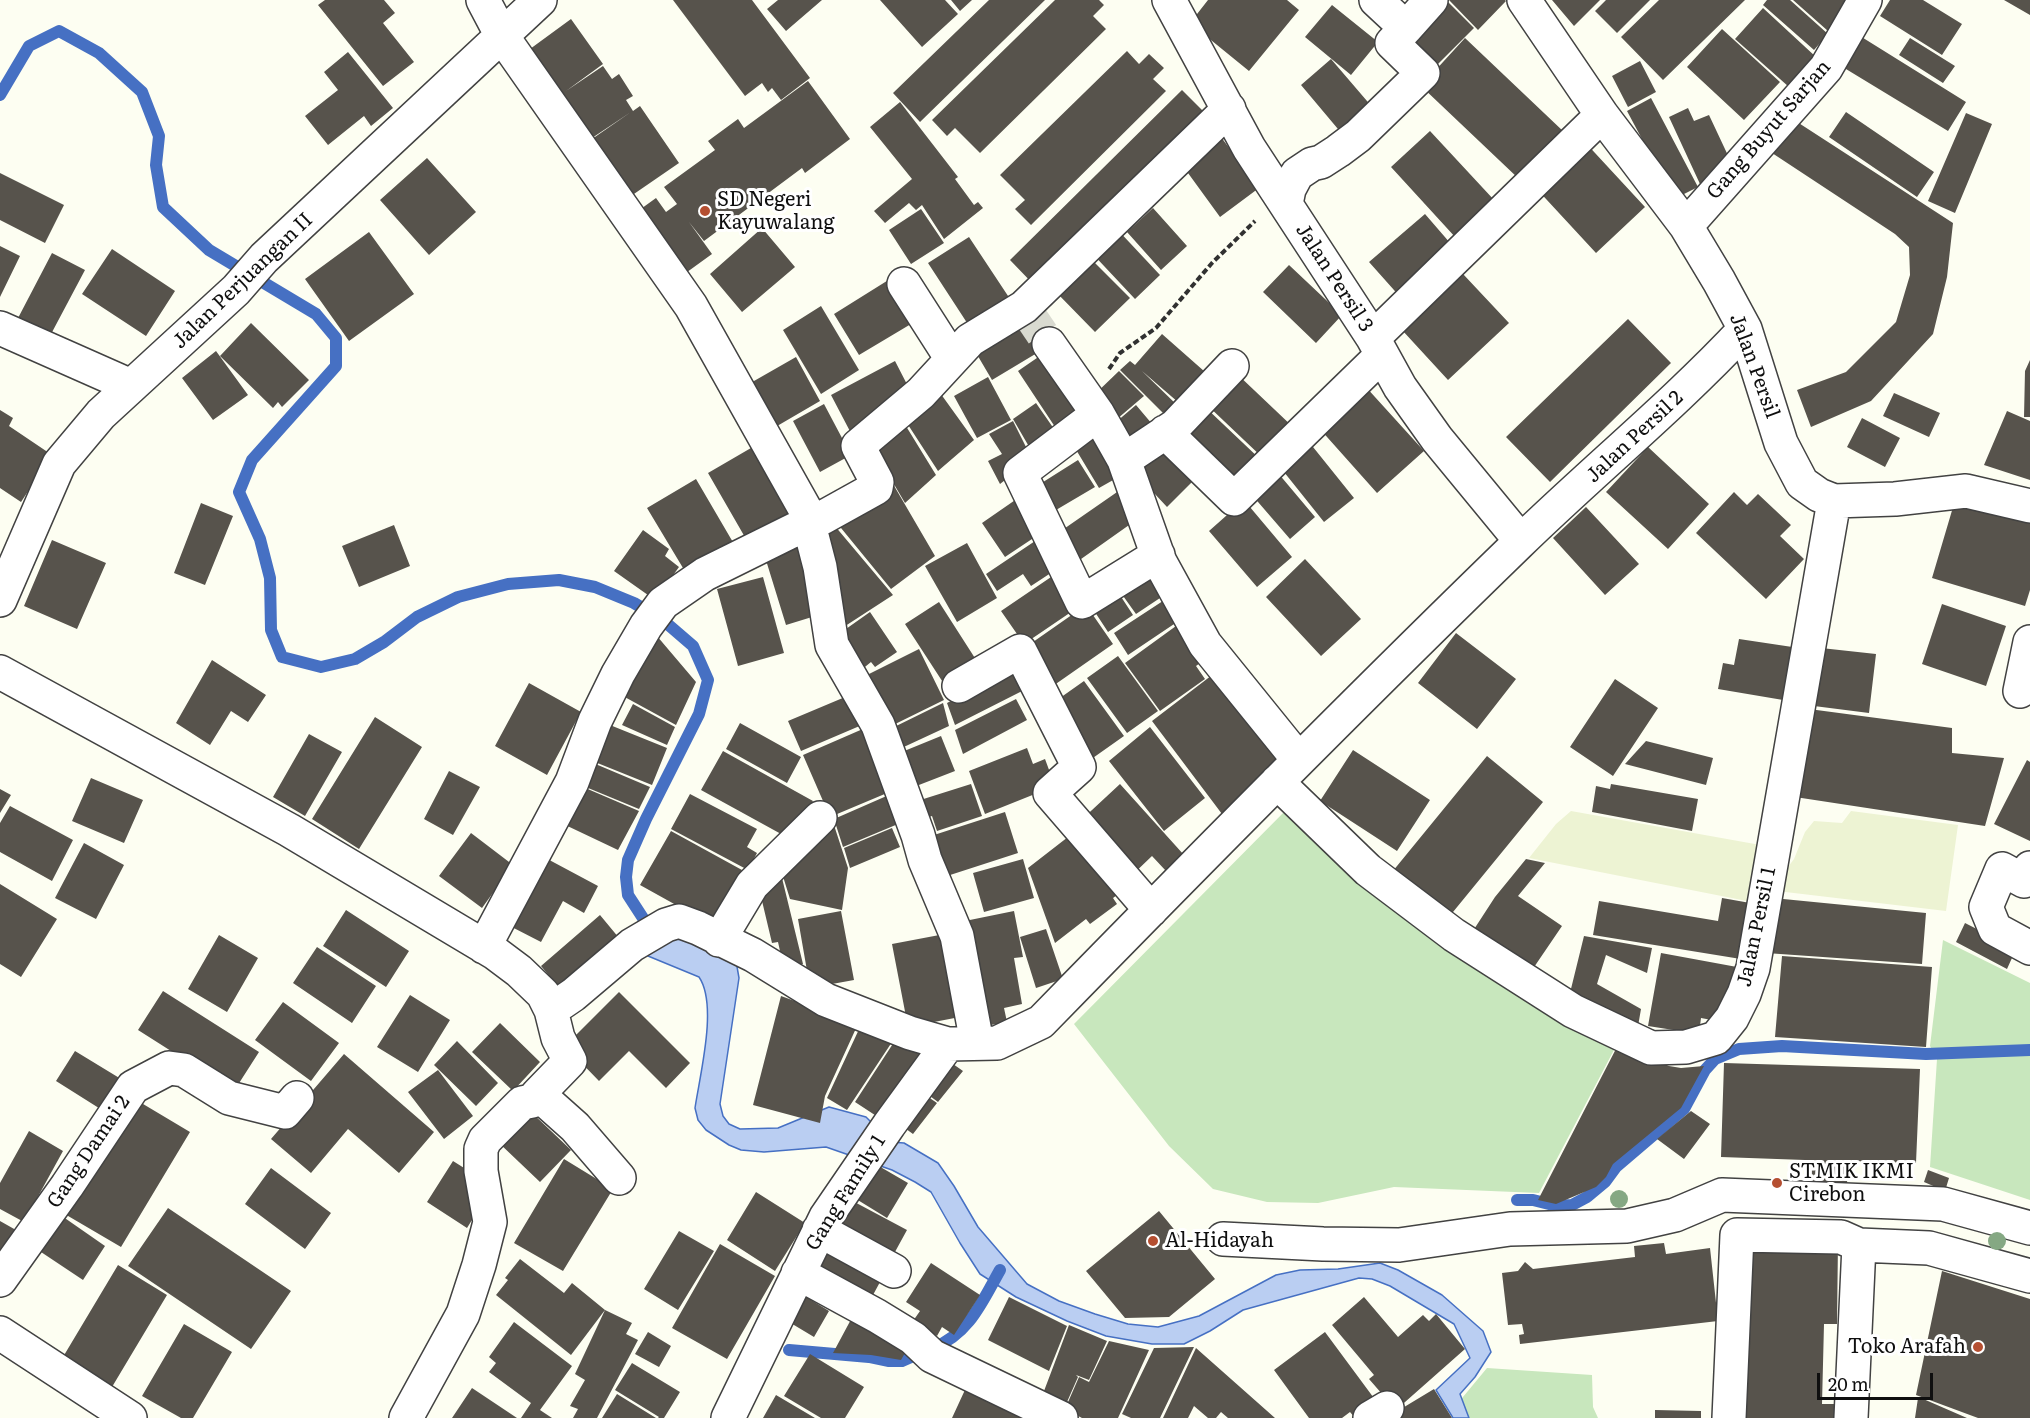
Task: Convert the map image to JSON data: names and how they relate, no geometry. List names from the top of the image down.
{
  "streets": {
    "street": [
      "Gang Buyut Sarjan",
      "Jalan Persil 3",
      "Jalan Perjuangan II",
      "Jalan Persil",
      "Jalan Persil 2",
      "Jalan Persil 1",
      "Gang Damai 2",
      "Gang Family 1"
    ]
  },
  "crossings": [
    ["Gang Buyut Sarjan", "Jalan Persil"],
    ["Jalan Persil 3", "Jalan Persil 2"],
    ["Jalan Persil", "Jalan Persil 2"],
    ["Jalan Persil", "Jalan Persil 1"],
    ["Jalan Persil 2", "Jalan Persil 1"],
    ["Jalan Persil 2", "Gang Family 1"]
  ],
  "places": [
    "SD Negeri Kayuwalang",
    "STMIK IKMI Cirebon",
    "Al-Hidayah",
    "Toko Arafah"
  ],
  "scale_bar": "20 m"
}
